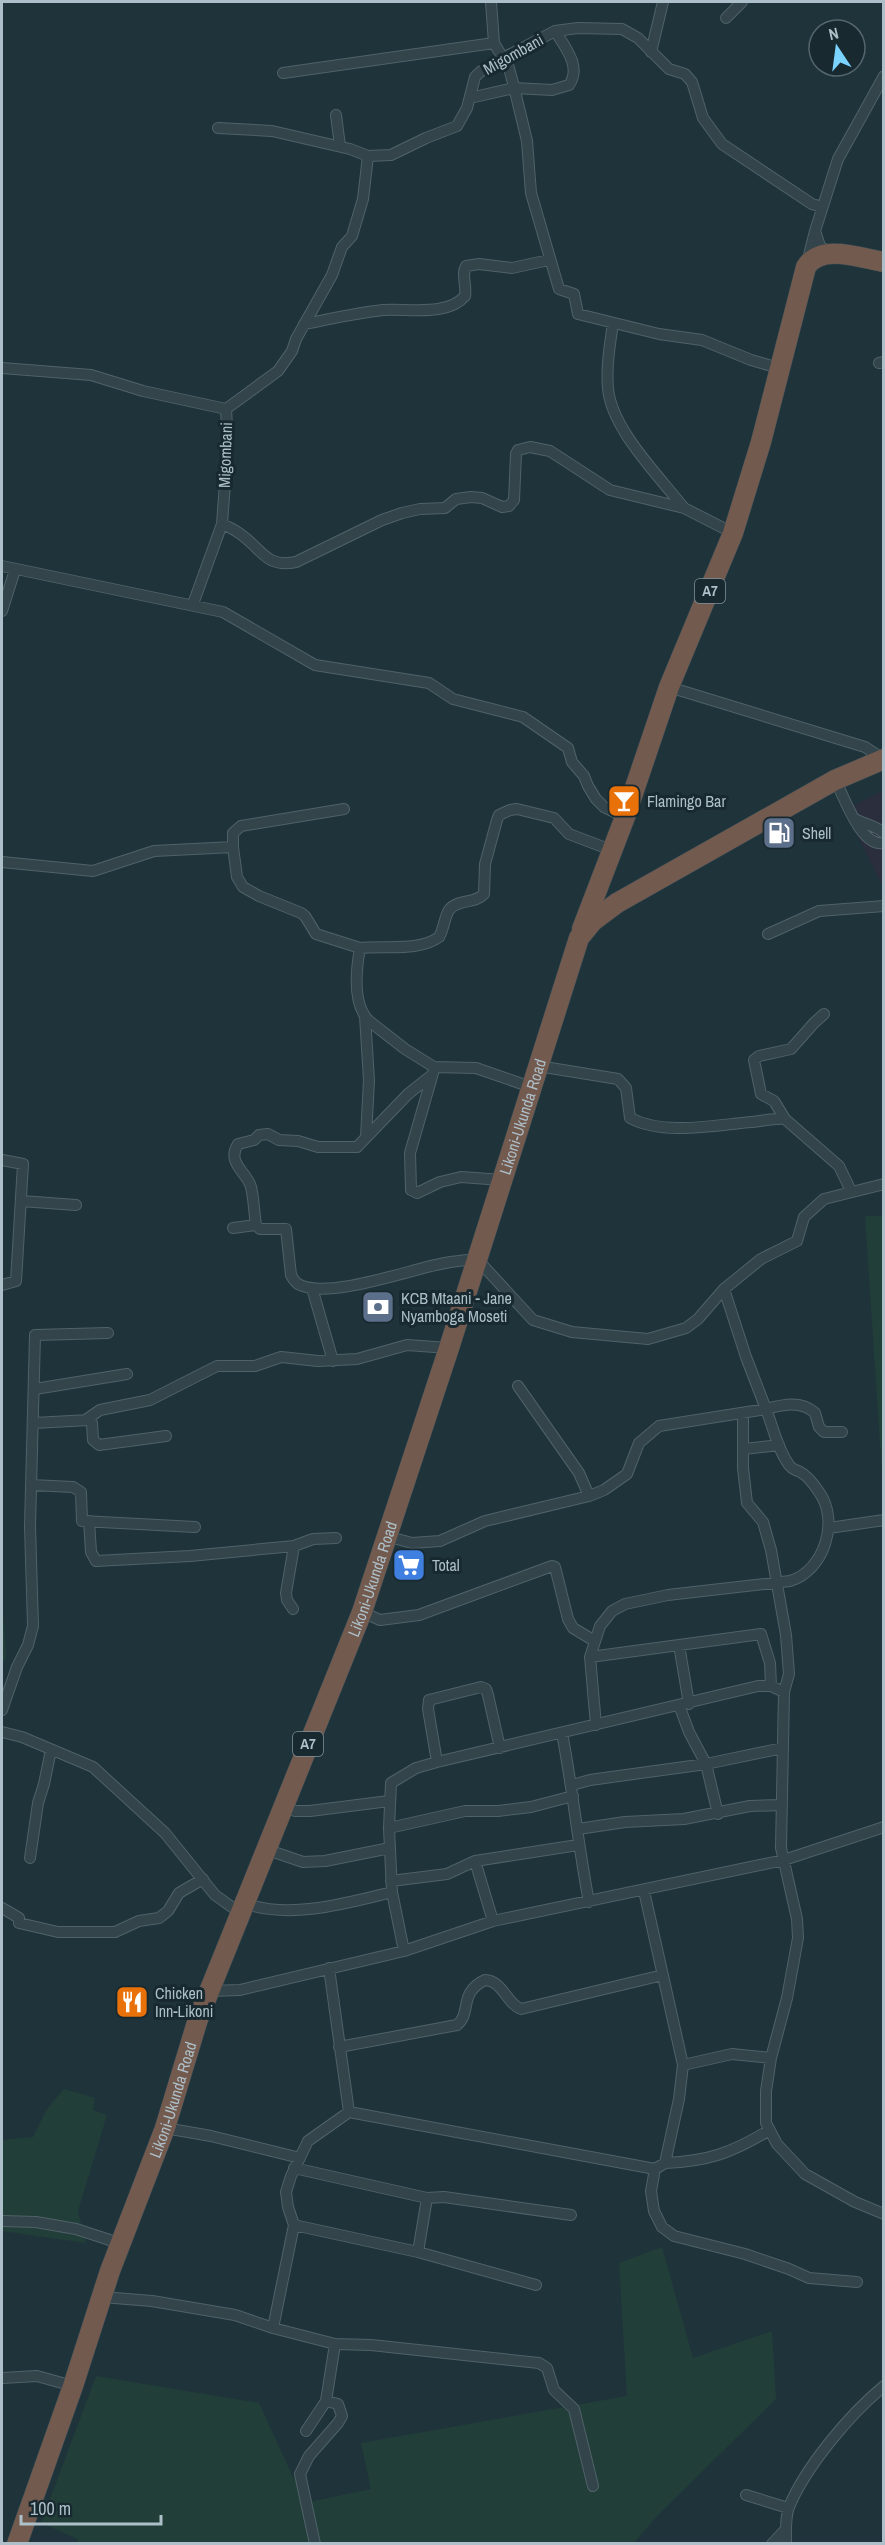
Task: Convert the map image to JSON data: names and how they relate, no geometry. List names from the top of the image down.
{
  "streets": {
    "highway": ["A7", "Likoni-Ukunda Road"],
    "street": ["Migombani"]
  },
  "crossings": [
    ["A7", "Likoni-Ukunda Road"]
  ],
  "places": {
    "bar": ["Flamingo Bar"],
    "fuel station": ["Shell"],
    "bank": ["KCB Mtaani - Jane Nyamboga Moseti"],
    "supermarket": ["Total"],
    "restaurant": ["Chicken Inn-Likoni"]
  },
  "scale_bar": "100 m",
  "north": "top"
}
